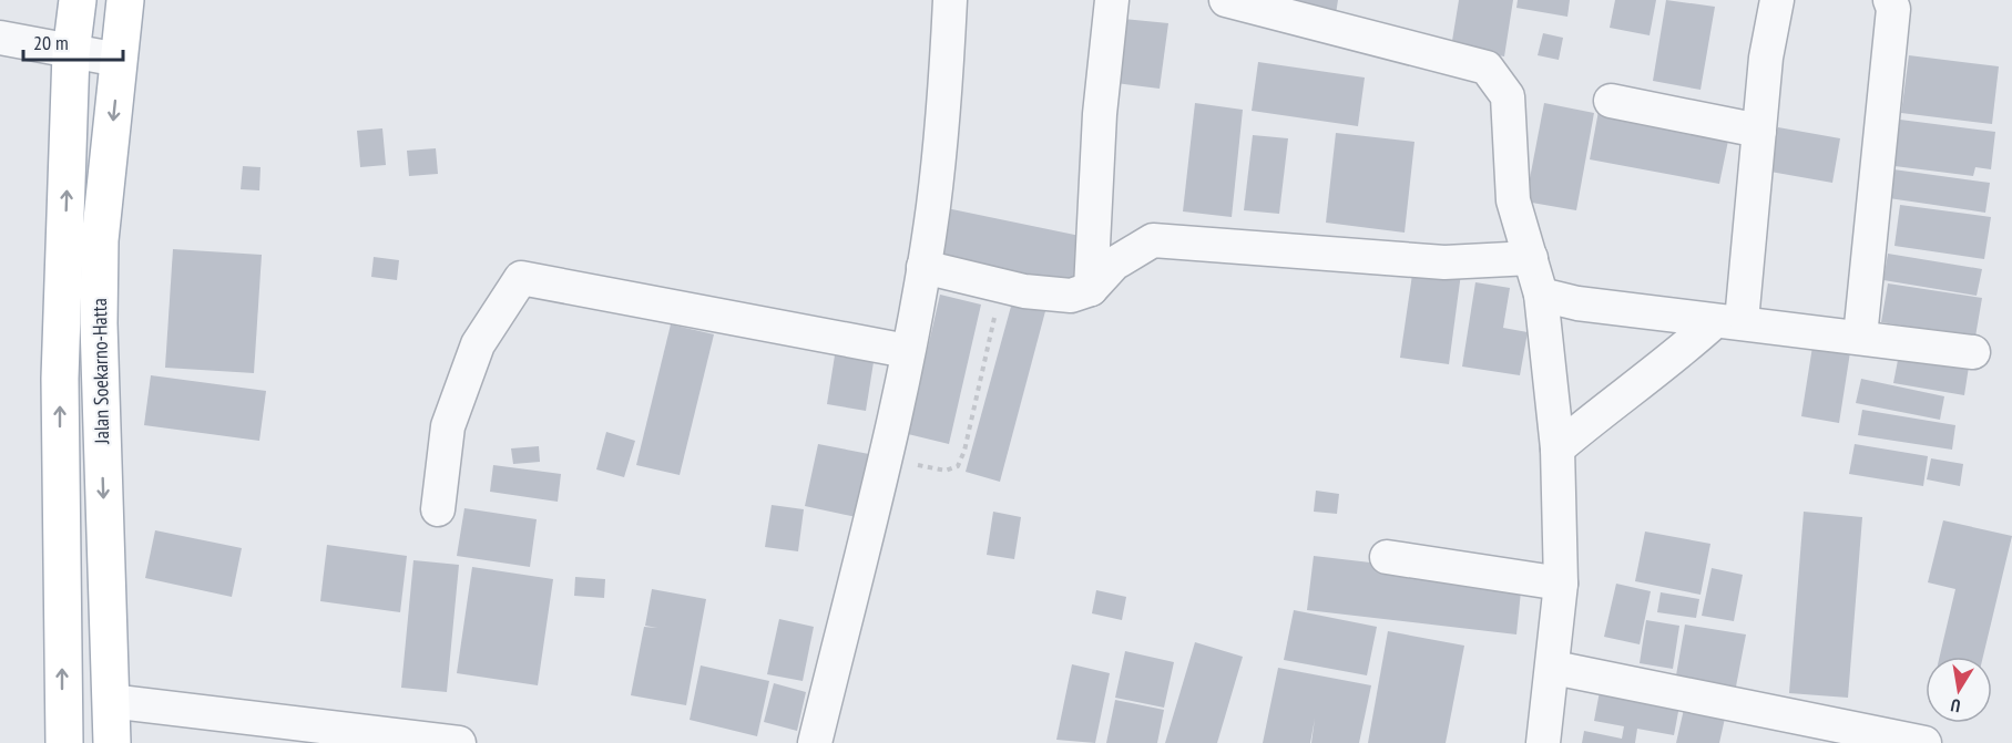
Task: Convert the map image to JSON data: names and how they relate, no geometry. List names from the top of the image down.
{
  "streets": {
    "main road": ["Jalan Soekarno-Hatta"]
  },
  "scale_bar": "20 m",
  "north": "bottom"
}
